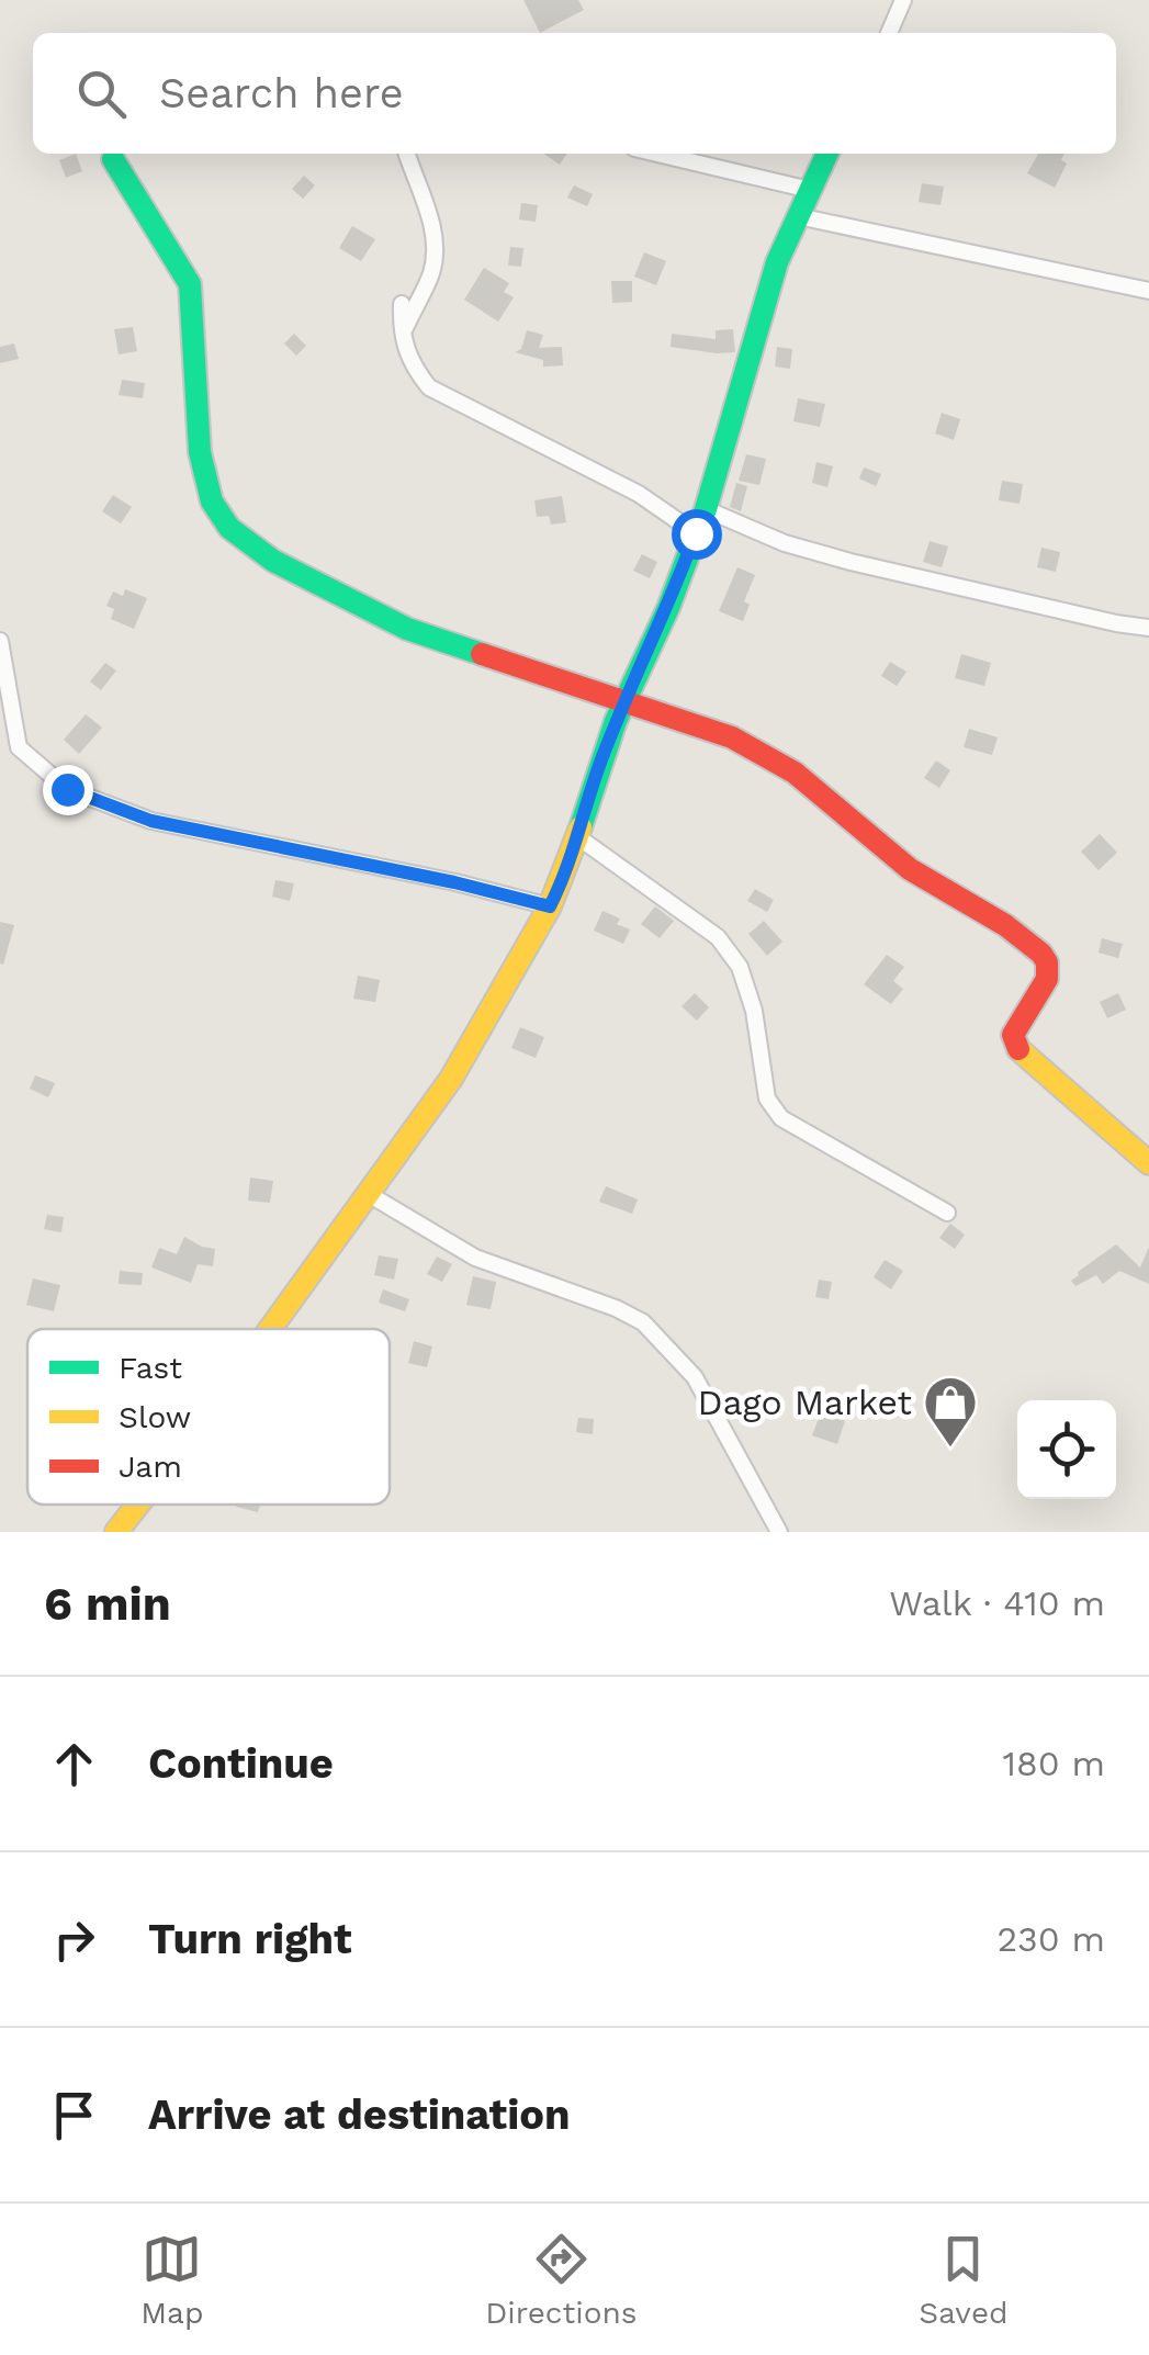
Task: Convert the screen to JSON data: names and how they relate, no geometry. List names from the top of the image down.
{
  "places": {
    "shop": ["Dago Market"]
  },
  "legend": ["Fast", "Slow", "Jam"],
  "page": {
    "search": "Search here",
    "heading": ["6 min", "Walk · 410 m"],
    "list": [
      ["Continue", "180 m"],
      ["Turn right", "230 m"],
      "Arrive at destination"
    ],
    "nav": ["Map", "Directions", "Saved"]
  }
}
